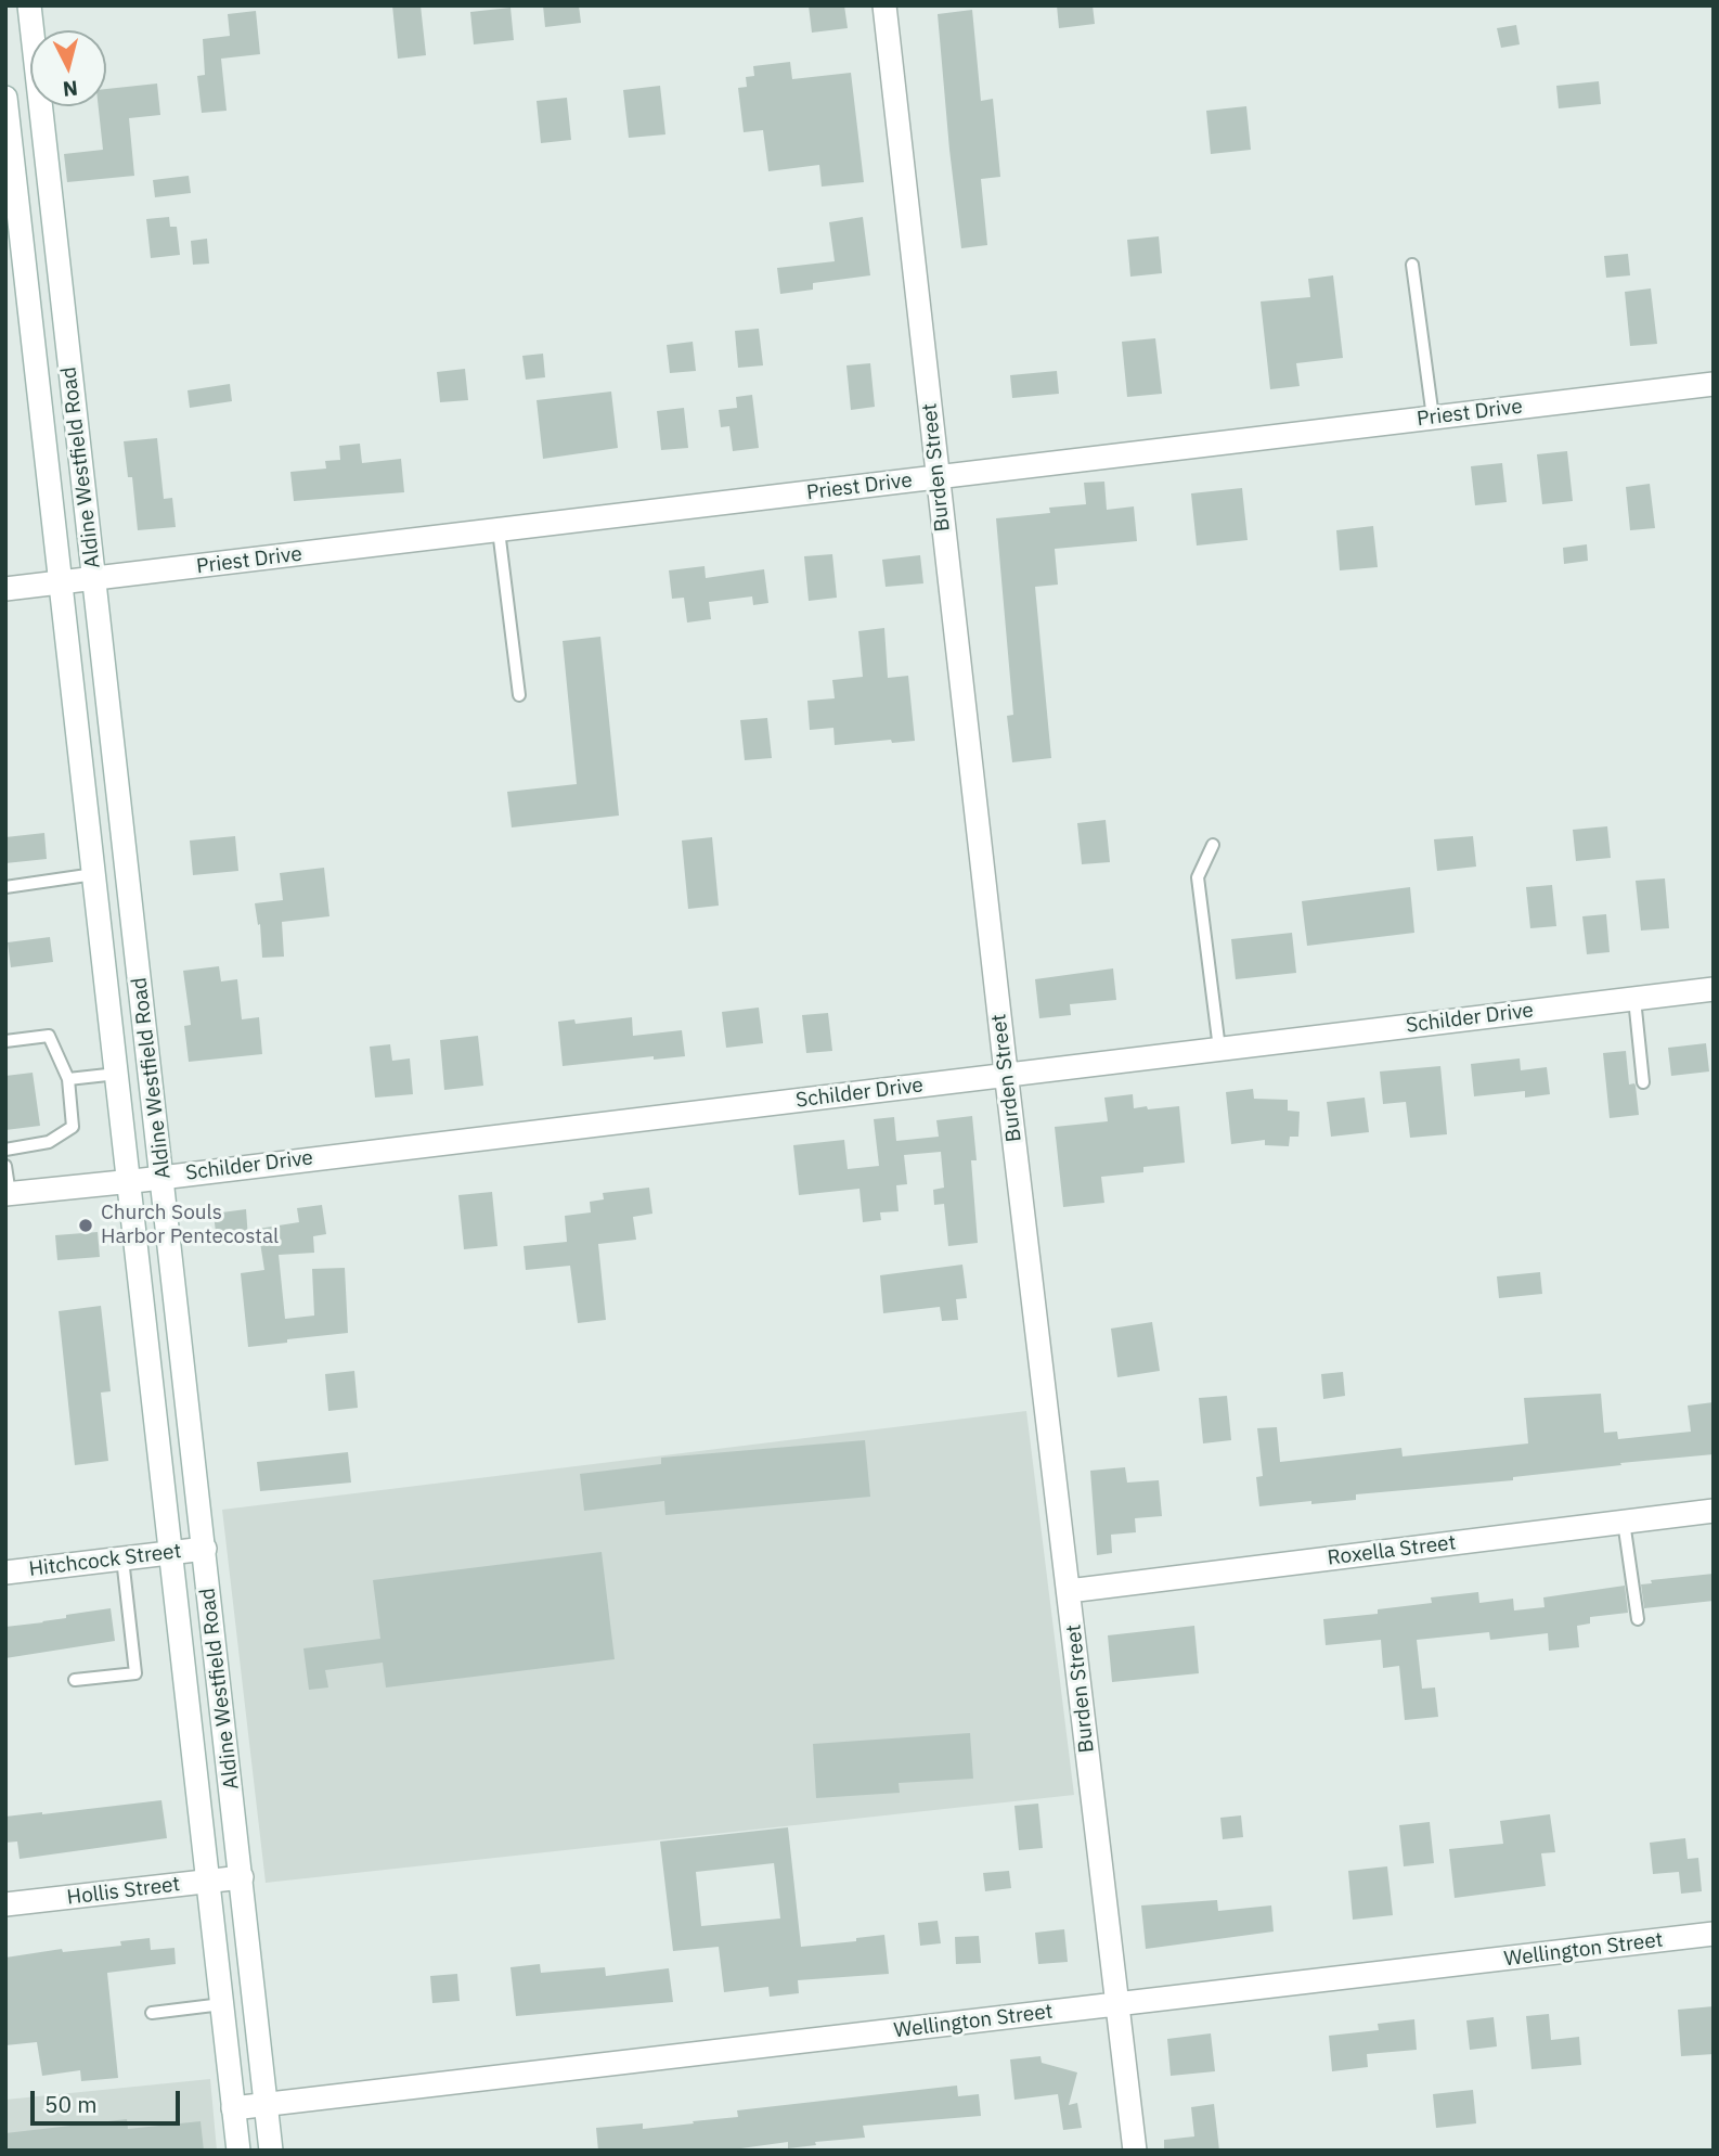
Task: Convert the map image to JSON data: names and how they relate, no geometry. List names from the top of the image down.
{
  "streets": {
    "street": [
      "Priest Drive",
      "Aldine Westfield Road",
      "Burden Street",
      "Schilder Drive",
      "Roxella Street",
      "Hitchcock Street",
      "Hollis Street",
      "Wellington Street"
    ]
  },
  "crossings": [
    ["Priest Drive", "Aldine Westfield Road"],
    ["Priest Drive", "Burden Street"],
    ["Aldine Westfield Road", "Schilder Drive"],
    ["Aldine Westfield Road", "Hitchcock Street"],
    ["Aldine Westfield Road", "Hollis Street"],
    ["Aldine Westfield Road", "Wellington Street"],
    ["Burden Street", "Schilder Drive"],
    ["Burden Street", "Roxella Street"],
    ["Burden Street", "Wellington Street"]
  ],
  "places": ["Church Souls Harbor Pentecostal"],
  "scale_bar": "50 m",
  "north": "bottom"
}
